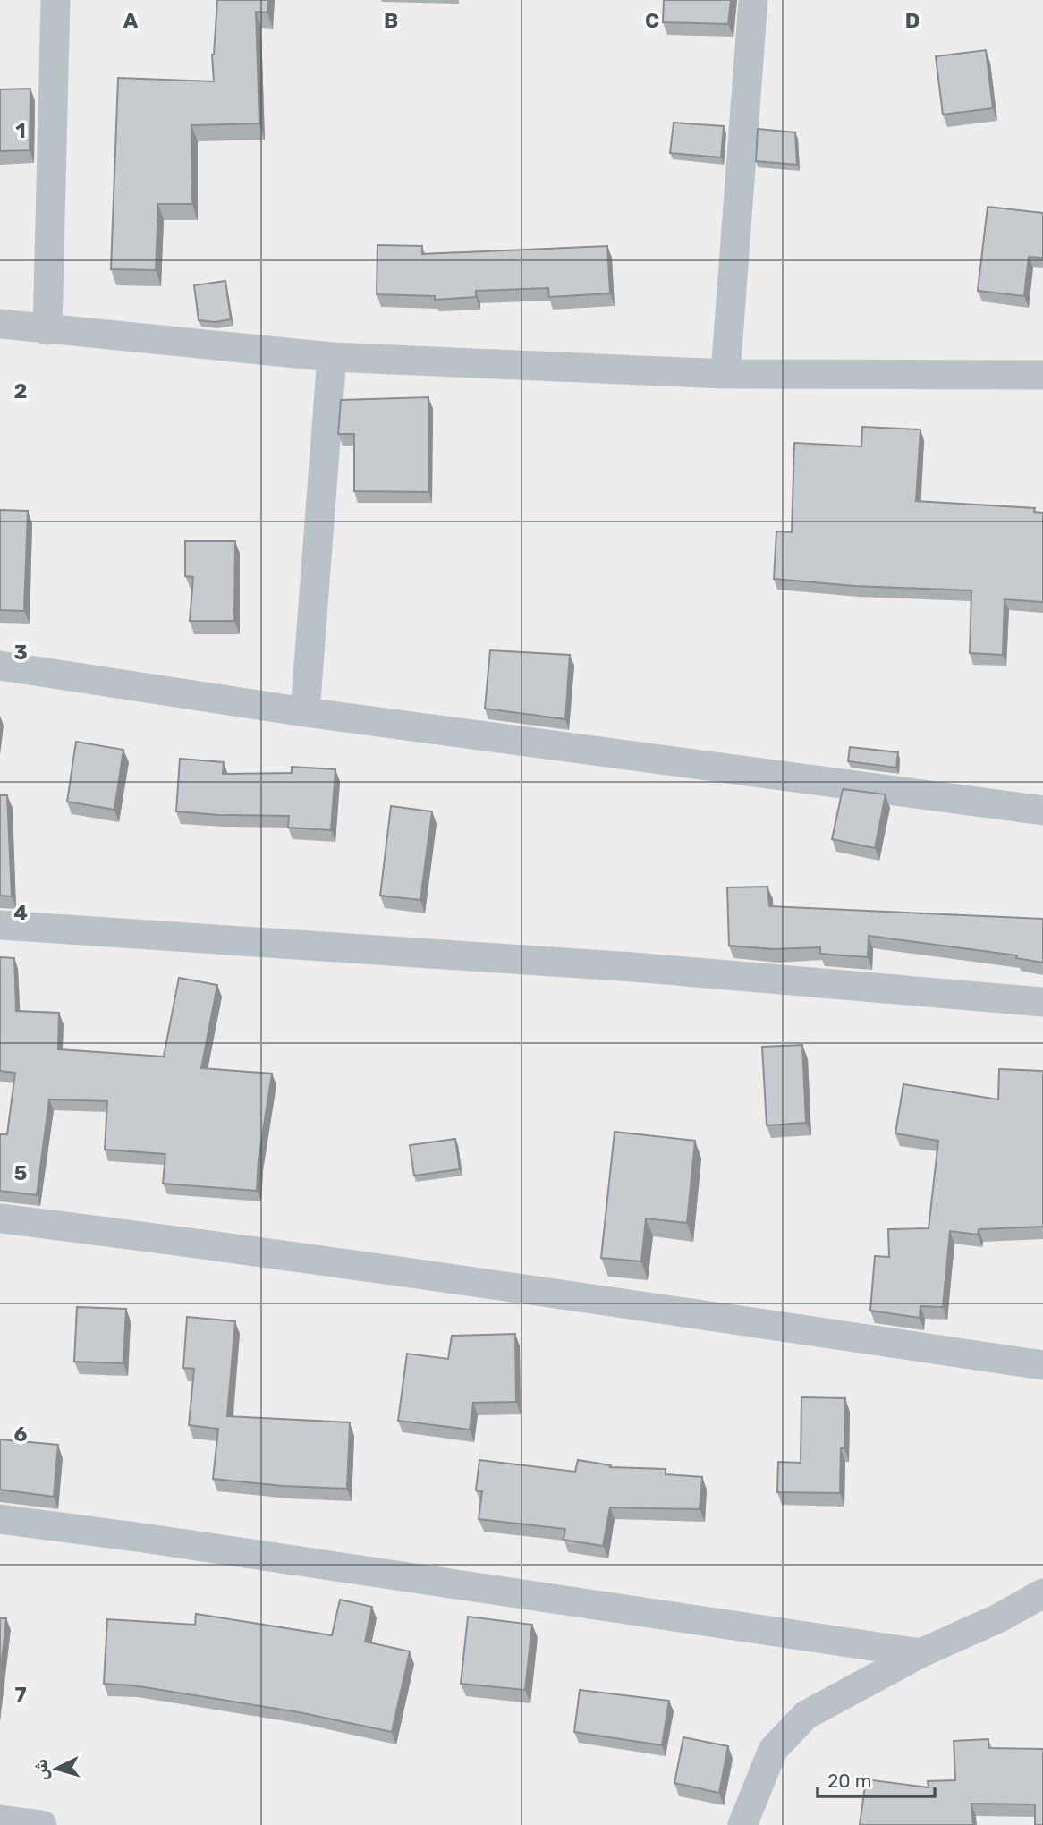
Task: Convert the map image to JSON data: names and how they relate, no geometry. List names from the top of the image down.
{
  "scale_bar": "20 m",
  "north": "left",
  "grid": {
    "columns": [
      "A",
      "B",
      "C",
      "D"
    ],
    "rows": [
      "1",
      "2",
      "3",
      "4",
      "5",
      "6",
      "7"
    ]
  }
}
